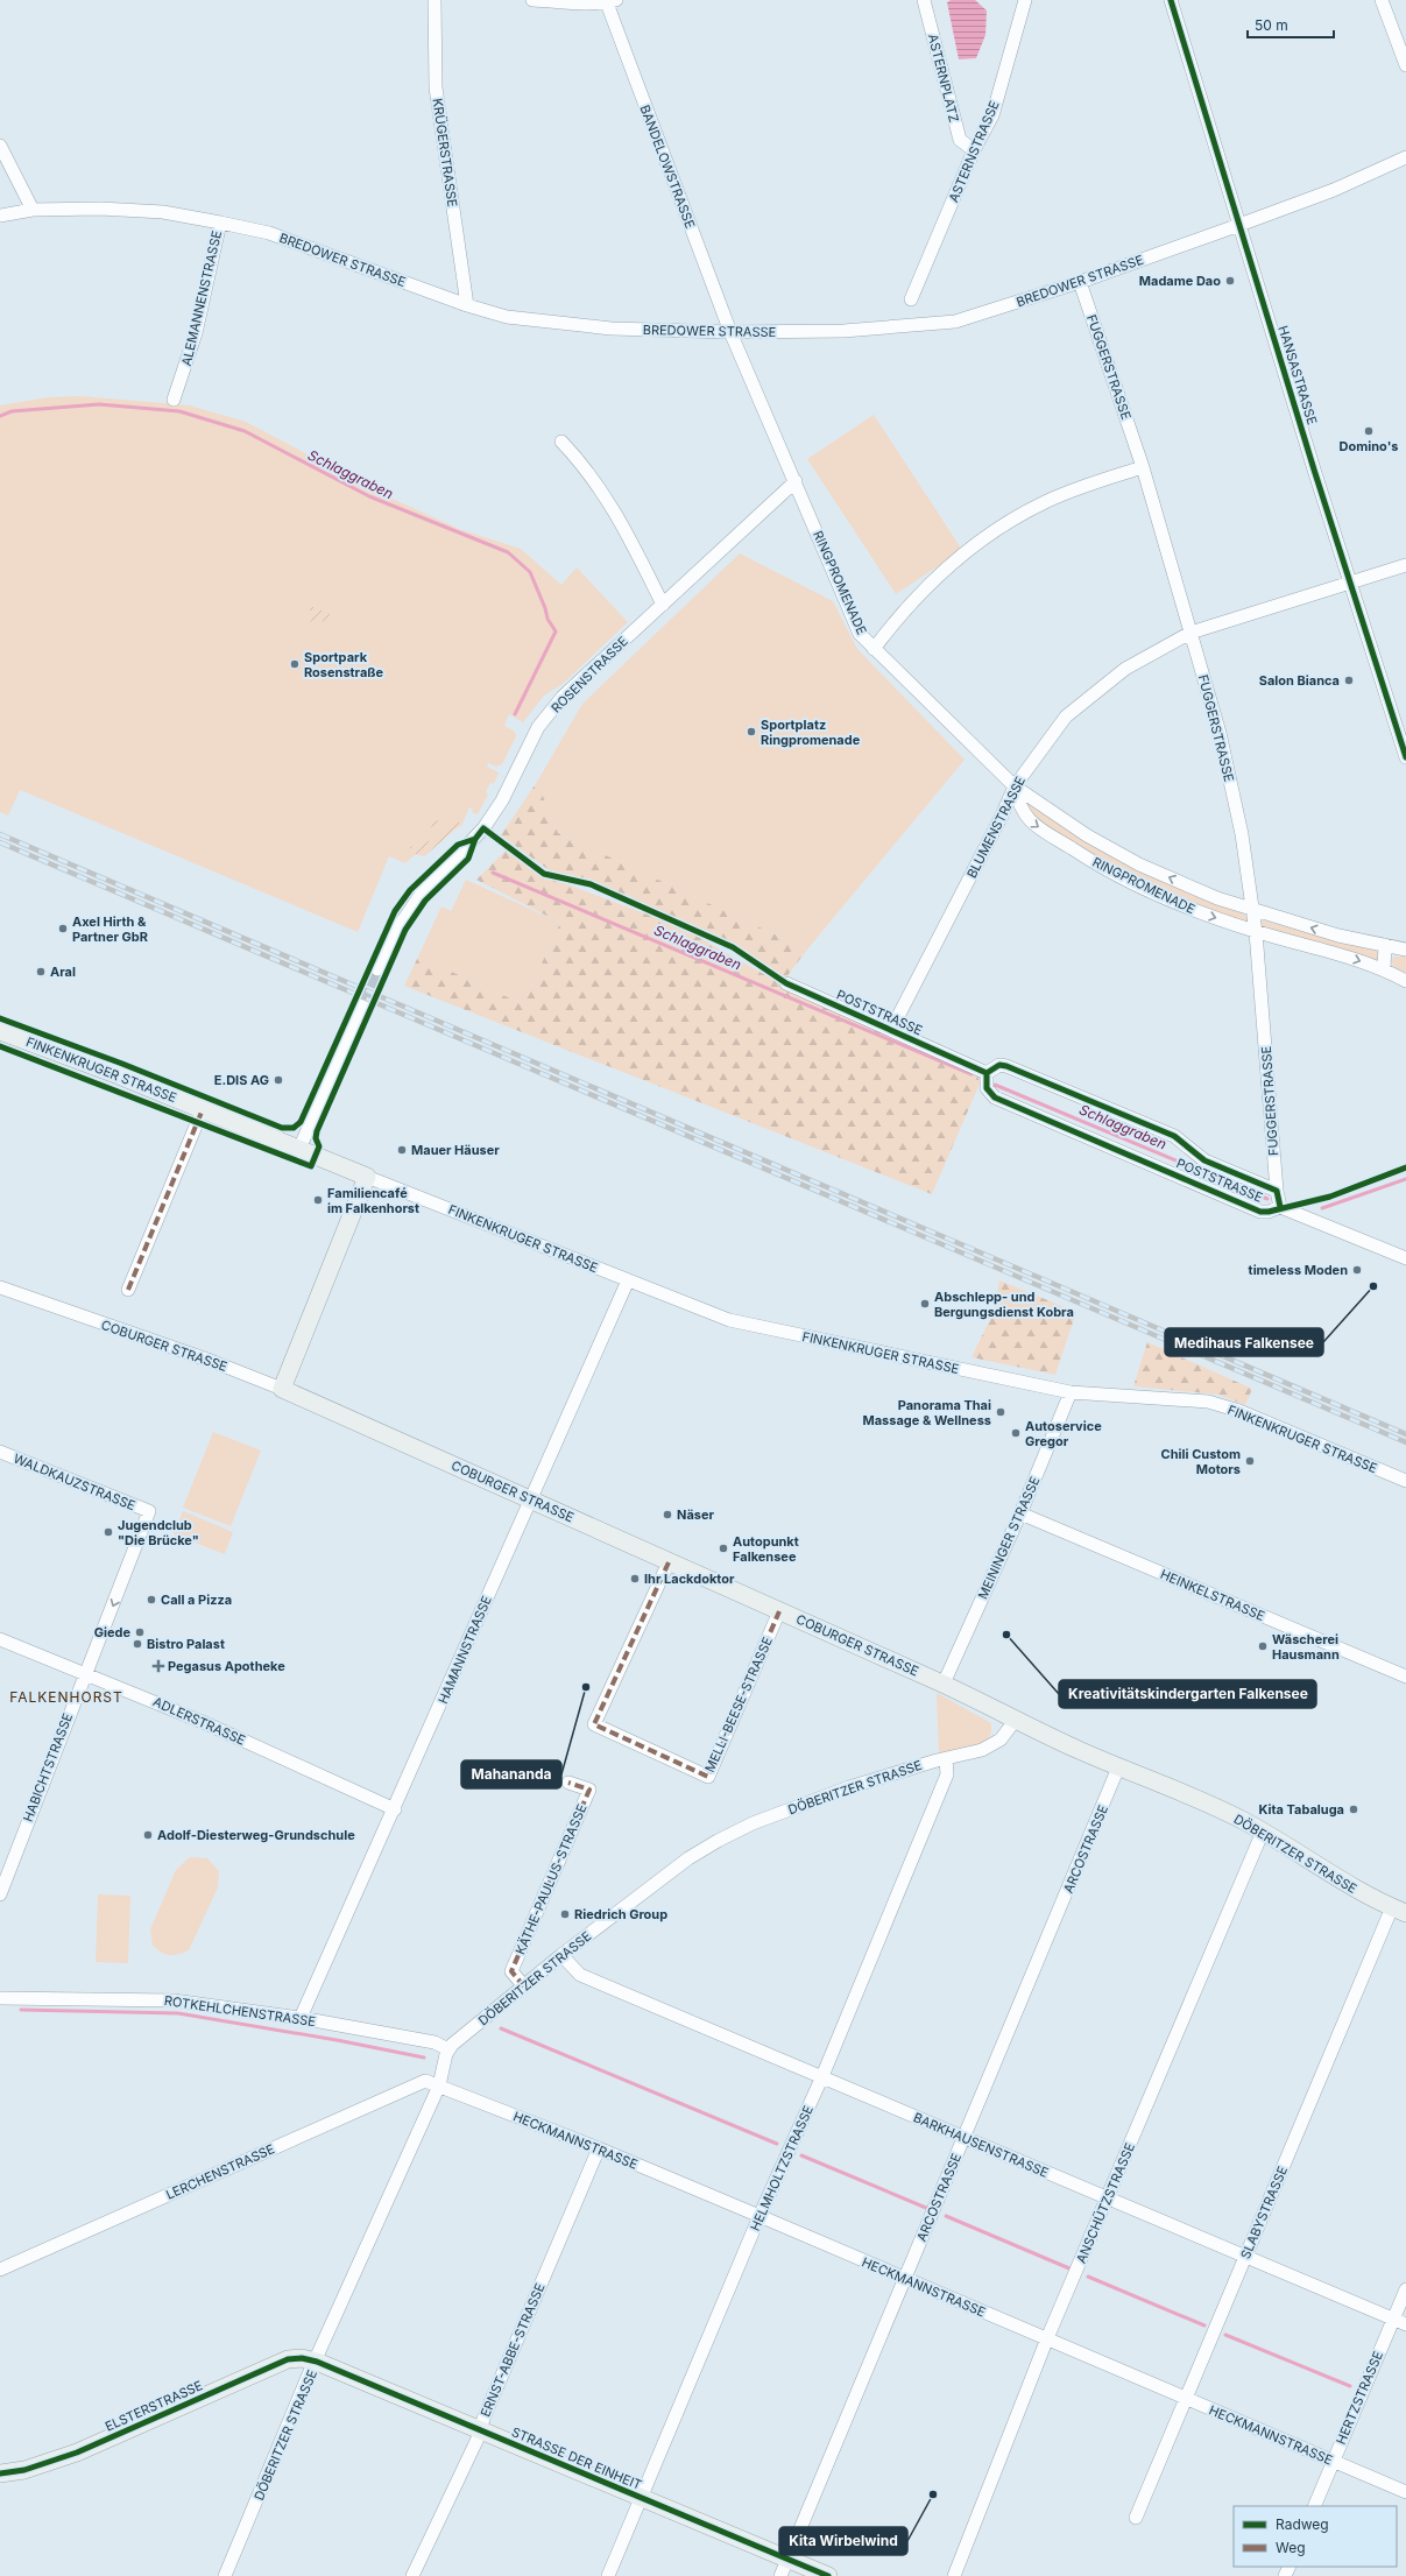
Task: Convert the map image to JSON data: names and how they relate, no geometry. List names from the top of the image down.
{
  "streets": {
    "street": [
      "ASTERNPLATZ",
      "ASTERNSTRASSE",
      "KRÜGERSTRASSE",
      "BANDELOWSTRASSE",
      "BREDOWER STRASSE",
      "ALEMANNENSTRASSE",
      "FUGGERSTRASSE",
      "HANSASTRASSE",
      "RINGPROMENADE",
      "ROSENSTRASSE",
      "BLUMENSTRASSE",
      "POSTSTRASSE",
      "FINKENKRUGER STRASSE",
      "COBURGER STRASSE",
      "WALDKAUZSTRASSE",
      "MEININGER STRASSE",
      "HEINKELSTRASSE",
      "HAMANNSTRASSE",
      "MELLI-BEESE-STRASSE",
      "ADLERSTRASSE",
      "HABICHTSTRASSE",
      "DÖBERITZER STRASSE",
      "ARCOSTRASSE",
      "KÄTHE-PAULUS-STRASSE",
      "ROTKEHLCHENSTRASSE",
      "HECKMANNSTRASSE",
      "BARKHAUSENSTRASSE",
      "HELMHOLTZSTRASSE",
      "LERCHENSTRASSE",
      "ANSCHÜTZSTRASSE",
      "SLABYSTRASSE",
      "ERNST-ABBE-STRASSE",
      "HERTZSTRASSE",
      "ELSTERSTRASSE",
      "STRASSE DER EINHEIT"
    ]
  },
  "crossings": [
    ["ASTERNPLATZ", "ASTERNSTRASSE"],
    ["KRÜGERSTRASSE", "BREDOWER STRASSE"],
    ["BANDELOWSTRASSE", "BREDOWER STRASSE"],
    ["BANDELOWSTRASSE", "RINGPROMENADE"],
    ["BREDOWER STRASSE", "ALEMANNENSTRASSE"],
    ["BREDOWER STRASSE", "FUGGERSTRASSE"],
    ["BREDOWER STRASSE", "HANSASTRASSE"],
    ["BREDOWER STRASSE", "RINGPROMENADE"],
    ["FUGGERSTRASSE", "RINGPROMENADE"],
    ["FUGGERSTRASSE", "BLUMENSTRASSE"],
    ["FUGGERSTRASSE", "POSTSTRASSE"],
    ["HANSASTRASSE", "BLUMENSTRASSE"],
    ["RINGPROMENADE", "ROSENSTRASSE"],
    ["RINGPROMENADE", "BLUMENSTRASSE"],
    ["BLUMENSTRASSE", "POSTSTRASSE"],
    ["FINKENKRUGER STRASSE", "MEININGER STRASSE"],
    ["FINKENKRUGER STRASSE", "HAMANNSTRASSE"],
    ["COBURGER STRASSE", "MEININGER STRASSE"],
    ["COBURGER STRASSE", "HAMANNSTRASSE"],
    ["COBURGER STRASSE", "MELLI-BEESE-STRASSE"],
    ["COBURGER STRASSE", "DÖBERITZER STRASSE"],
    ["WALDKAUZSTRASSE", "HABICHTSTRASSE"],
    ["MEININGER STRASSE", "HEINKELSTRASSE"],
    ["HAMANNSTRASSE", "ADLERSTRASSE"],
    ["HAMANNSTRASSE", "ROTKEHLCHENSTRASSE"],
    ["ADLERSTRASSE", "HABICHTSTRASSE"],
    ["DÖBERITZER STRASSE", "ARCOSTRASSE"],
    ["DÖBERITZER STRASSE", "KÄTHE-PAULUS-STRASSE"],
    ["DÖBERITZER STRASSE", "ROTKEHLCHENSTRASSE"],
    ["DÖBERITZER STRASSE", "HECKMANNSTRASSE"],
    ["DÖBERITZER STRASSE", "BARKHAUSENSTRASSE"],
    ["DÖBERITZER STRASSE", "HELMHOLTZSTRASSE"],
    ["DÖBERITZER STRASSE", "LERCHENSTRASSE"],
    ["DÖBERITZER STRASSE", "ANSCHÜTZSTRASSE"],
    ["DÖBERITZER STRASSE", "SLABYSTRASSE"],
    ["DÖBERITZER STRASSE", "ELSTERSTRASSE"],
    ["DÖBERITZER STRASSE", "STRASSE DER EINHEIT"],
    ["ARCOSTRASSE", "HECKMANNSTRASSE"],
    ["ARCOSTRASSE", "BARKHAUSENSTRASSE"],
    ["ARCOSTRASSE", "STRASSE DER EINHEIT"],
    ["HECKMANNSTRASSE", "HELMHOLTZSTRASSE"],
    ["HECKMANNSTRASSE", "LERCHENSTRASSE"],
    ["HECKMANNSTRASSE", "ANSCHÜTZSTRASSE"],
    ["HECKMANNSTRASSE", "SLABYSTRASSE"],
    ["HECKMANNSTRASSE", "ERNST-ABBE-STRASSE"],
    ["HECKMANNSTRASSE", "HERTZSTRASSE"],
    ["BARKHAUSENSTRASSE", "HELMHOLTZSTRASSE"],
    ["BARKHAUSENSTRASSE", "ANSCHÜTZSTRASSE"],
    ["BARKHAUSENSTRASSE", "SLABYSTRASSE"],
    ["BARKHAUSENSTRASSE", "HERTZSTRASSE"],
    ["HELMHOLTZSTRASSE", "STRASSE DER EINHEIT"],
    ["ERNST-ABBE-STRASSE", "STRASSE DER EINHEIT"],
    ["ELSTERSTRASSE", "STRASSE DER EINHEIT"]
  ],
  "one_way": ["HABICHTSTRASSE"],
  "districts": ["FALKENHORST"],
  "water": ["Schlaggraben"],
  "places": {
    "other": [
      "Madame Dao",
      "Domino's",
      "Sportpark Rosenstraße",
      "Salon Bianca",
      "Sportplatz Ringpromenade",
      "Axel Hirth & Partner GbR",
      "Aral",
      "E.DIS AG",
      "Mauer Häuser",
      "Familiencafé im Falkenhorst",
      "timeless Moden",
      "Medihaus Falkensee",
      "Abschlepp- und Bergungsdienst Kobra",
      "Panorama Thai Massage & Wellness",
      "Autoservice Gregor",
      "Chili Custom Motors",
      "Näser",
      "Jugendclub \"Die Brücke\"",
      "Autopunkt Falkensee",
      "Ihr Lackdoktor",
      "Call a Pizza",
      "Giede",
      "Kreativitätskindergarten Falkensee",
      "Bistro Palast",
      "Wäscherei Hausmann",
      "Mahananda",
      "Kita Tabaluga",
      "Adolf-Diesterweg-Grundschule",
      "Riedrich Group",
      "Kita Wirbelwind"
    ],
    "health": ["Pegasus Apotheke"]
  },
  "legend": ["Radweg", "Weg"],
  "scale_bar": "50 m"
}
